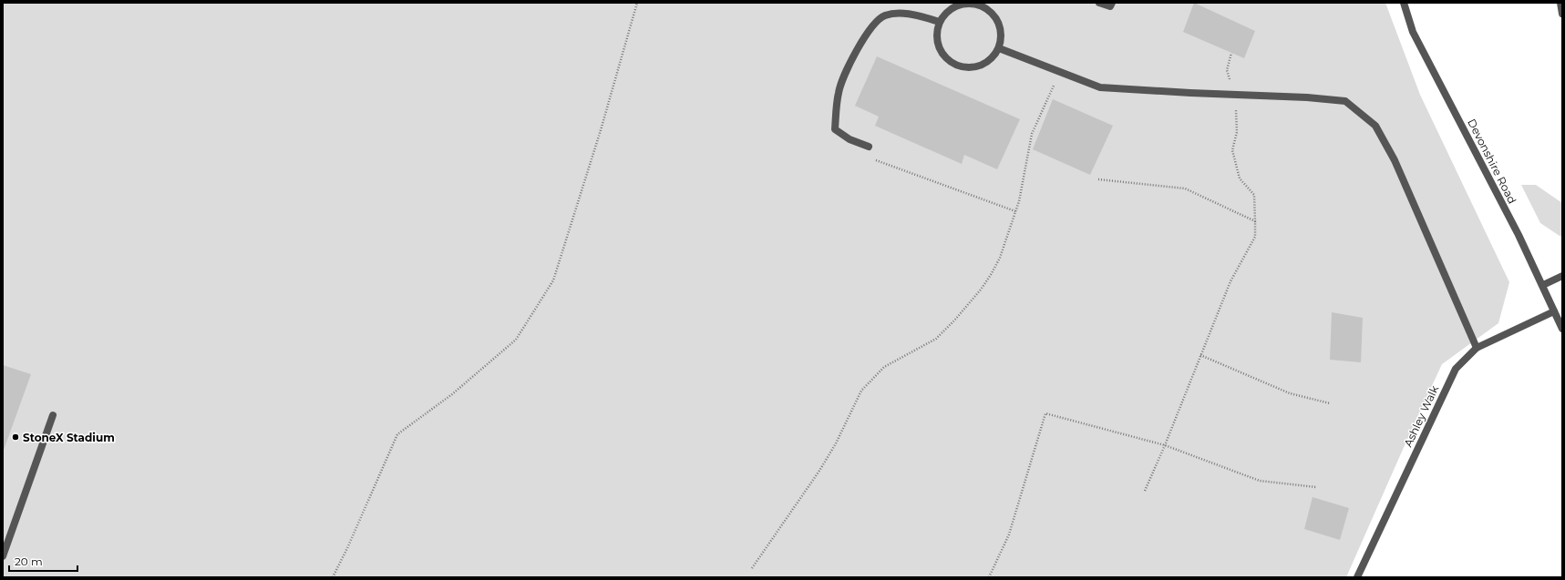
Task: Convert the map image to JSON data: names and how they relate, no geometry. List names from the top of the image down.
{
  "streets": {
    "street": ["Devonshire Road", "Ashley Walk"]
  },
  "crossings": [
    ["Devonshire Road", "Ashley Walk"]
  ],
  "places": ["StoneX Stadium"],
  "scale_bar": "20 m"
}
